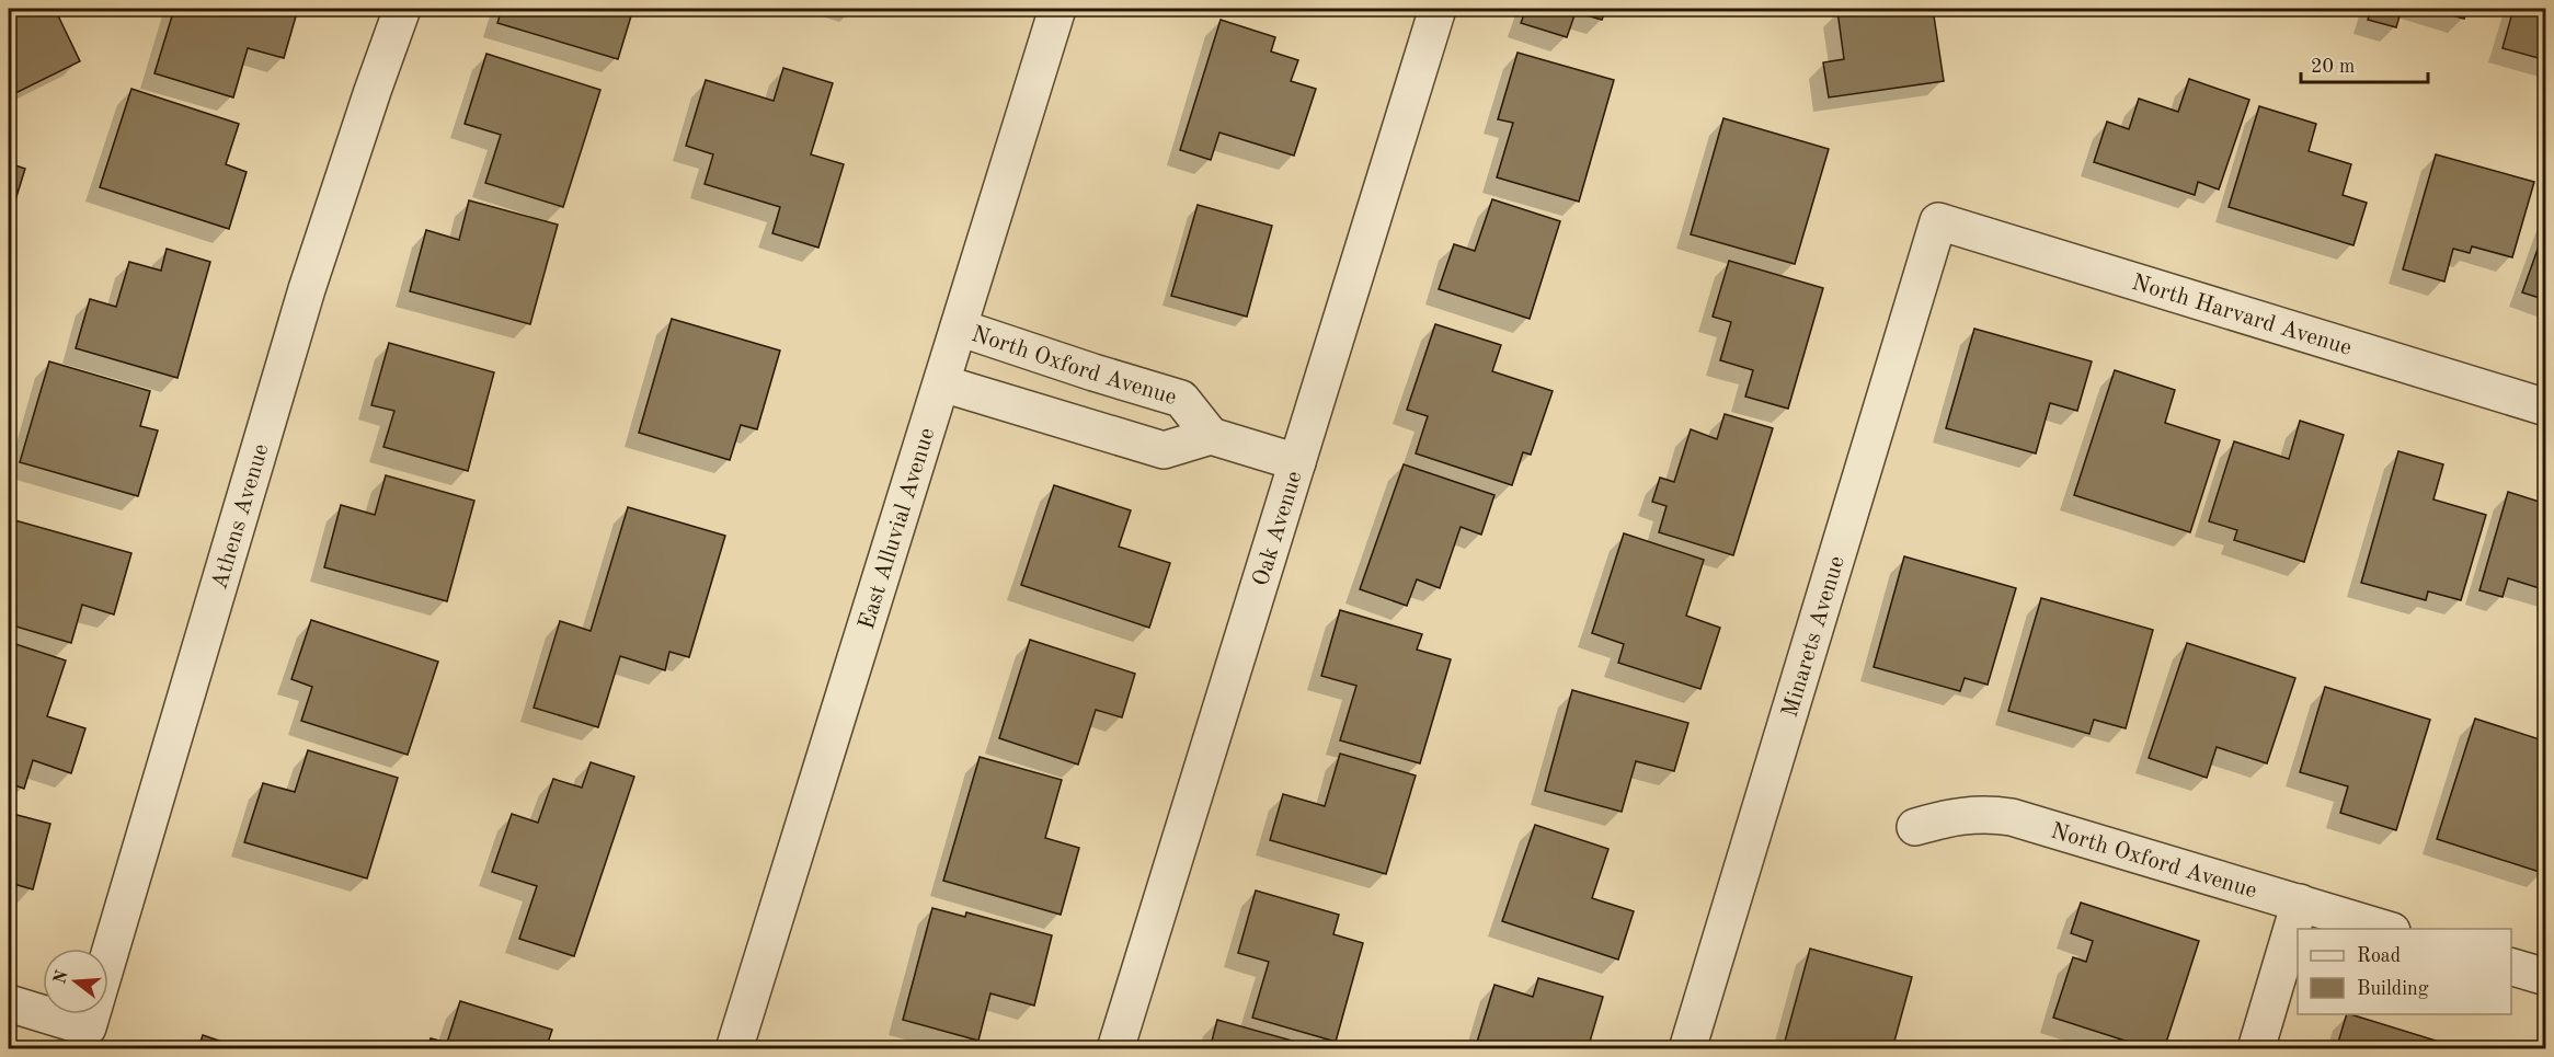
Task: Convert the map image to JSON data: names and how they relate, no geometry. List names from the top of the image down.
{
  "streets": {
    "street": [
      "North Harvard Avenue",
      "North Oxford Avenue",
      "Athens Avenue",
      "East Alluvial Avenue",
      "Oak Avenue",
      "Minarets Avenue"
    ]
  },
  "crossings": [
    ["North Harvard Avenue", "Minarets Avenue"],
    ["North Oxford Avenue", "East Alluvial Avenue"]
  ],
  "legend": ["Road", "Building"],
  "scale_bar": "20 m",
  "north": "left"
}
